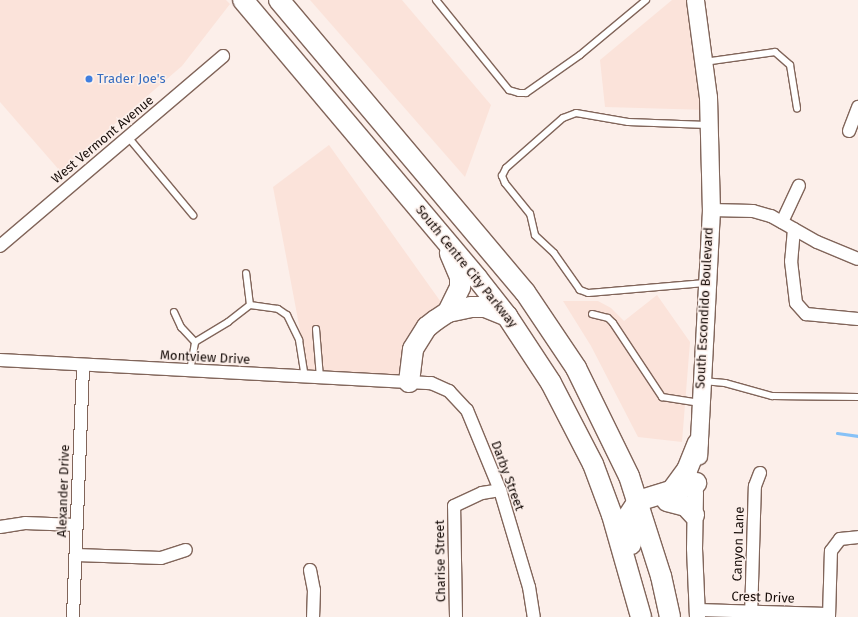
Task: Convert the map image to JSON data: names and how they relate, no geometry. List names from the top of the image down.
{
  "streets": {
    "highway": ["South Centre City Parkway"],
    "main road": ["South Escondido Boulevard"],
    "street": [
      "West Vermont Avenue",
      "Montview Drive",
      "Darby Street",
      "Alexander Drive",
      "Canyon Lane",
      "Charise Street",
      "Crest Drive"
    ]
  },
  "crossings": [
    ["South Escondido Boulevard", "Crest Drive"],
    ["Montview Drive", "Darby Street"],
    ["Montview Drive", "Alexander Drive"],
    ["Darby Street", "Charise Street"],
    ["Canyon Lane", "Crest Drive"]
  ],
  "places": ["Trader Joe's"]
}
